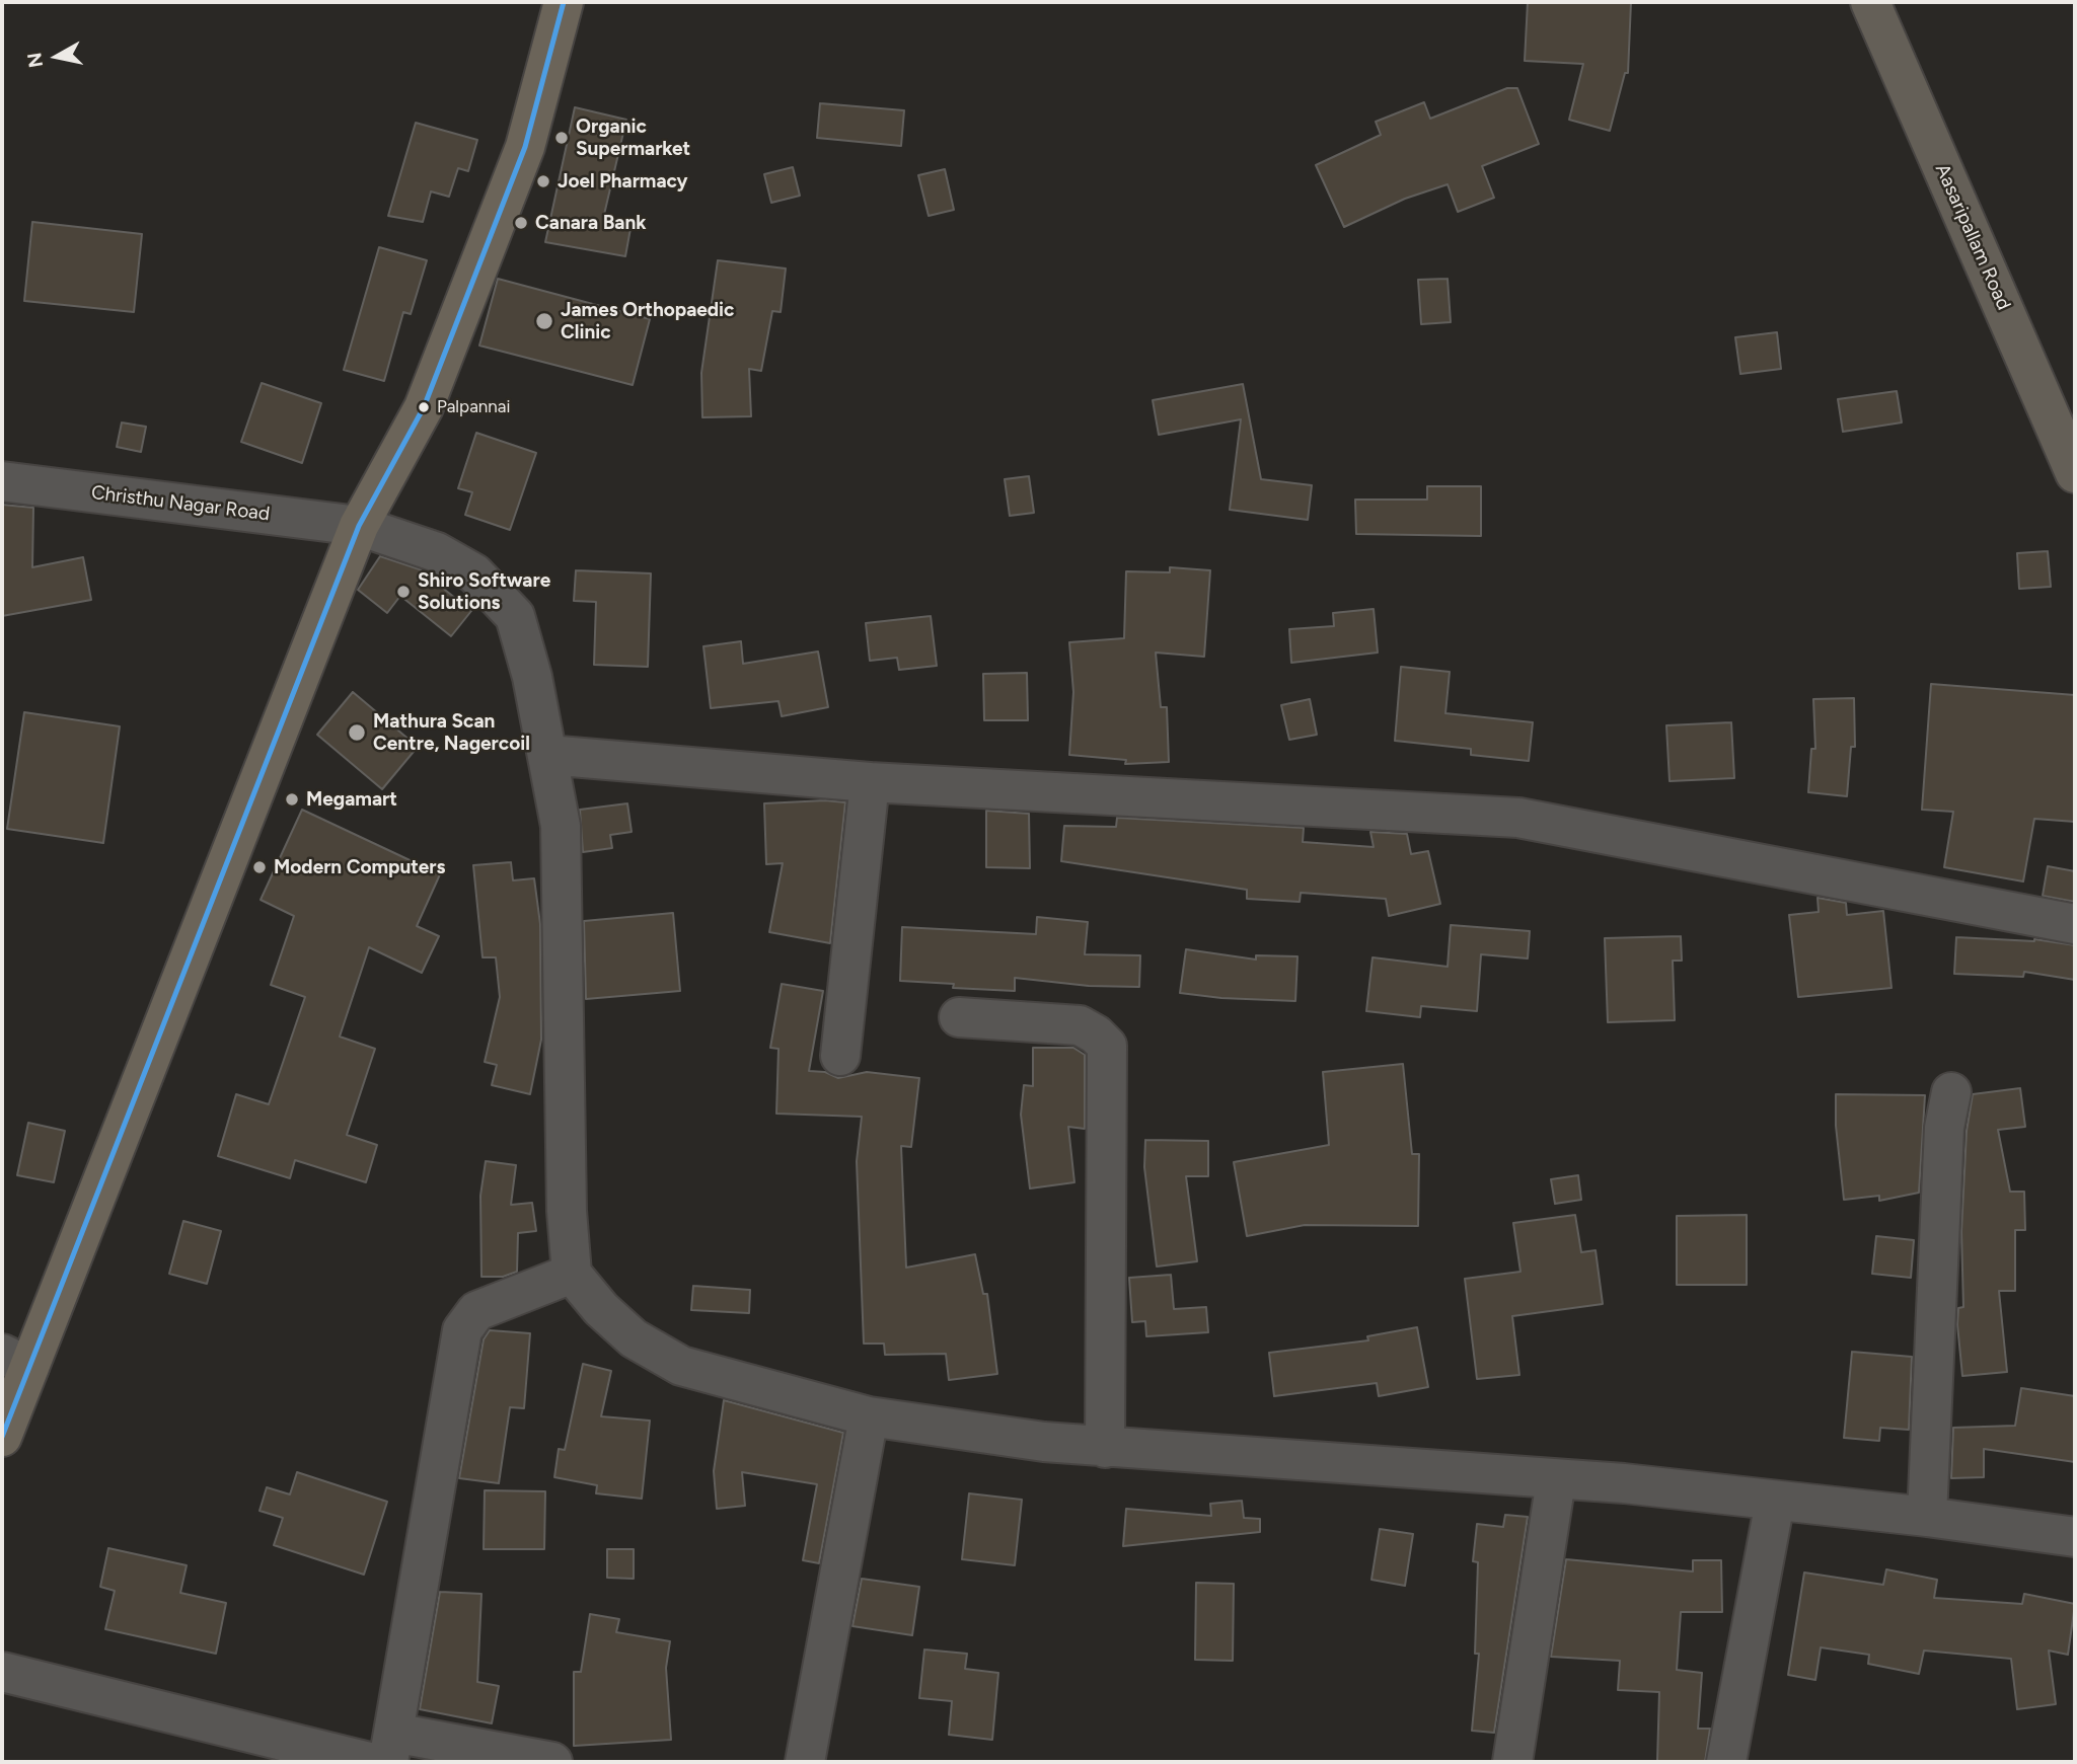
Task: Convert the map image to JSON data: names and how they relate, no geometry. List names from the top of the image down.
{
  "streets": {
    "main road": ["Aasaripallam Road"],
    "street": ["Christhu Nagar Road"]
  },
  "places": [
    "Organic Supermarket",
    "Joel Pharmacy",
    "Canara Bank",
    "James Orthopaedic Clinic",
    "Palpannai",
    "Shiro Software Solutions",
    "Mathura Scan Centre, Nagercoil",
    "Megamart",
    "Modern Computers"
  ],
  "north": "left"
}
